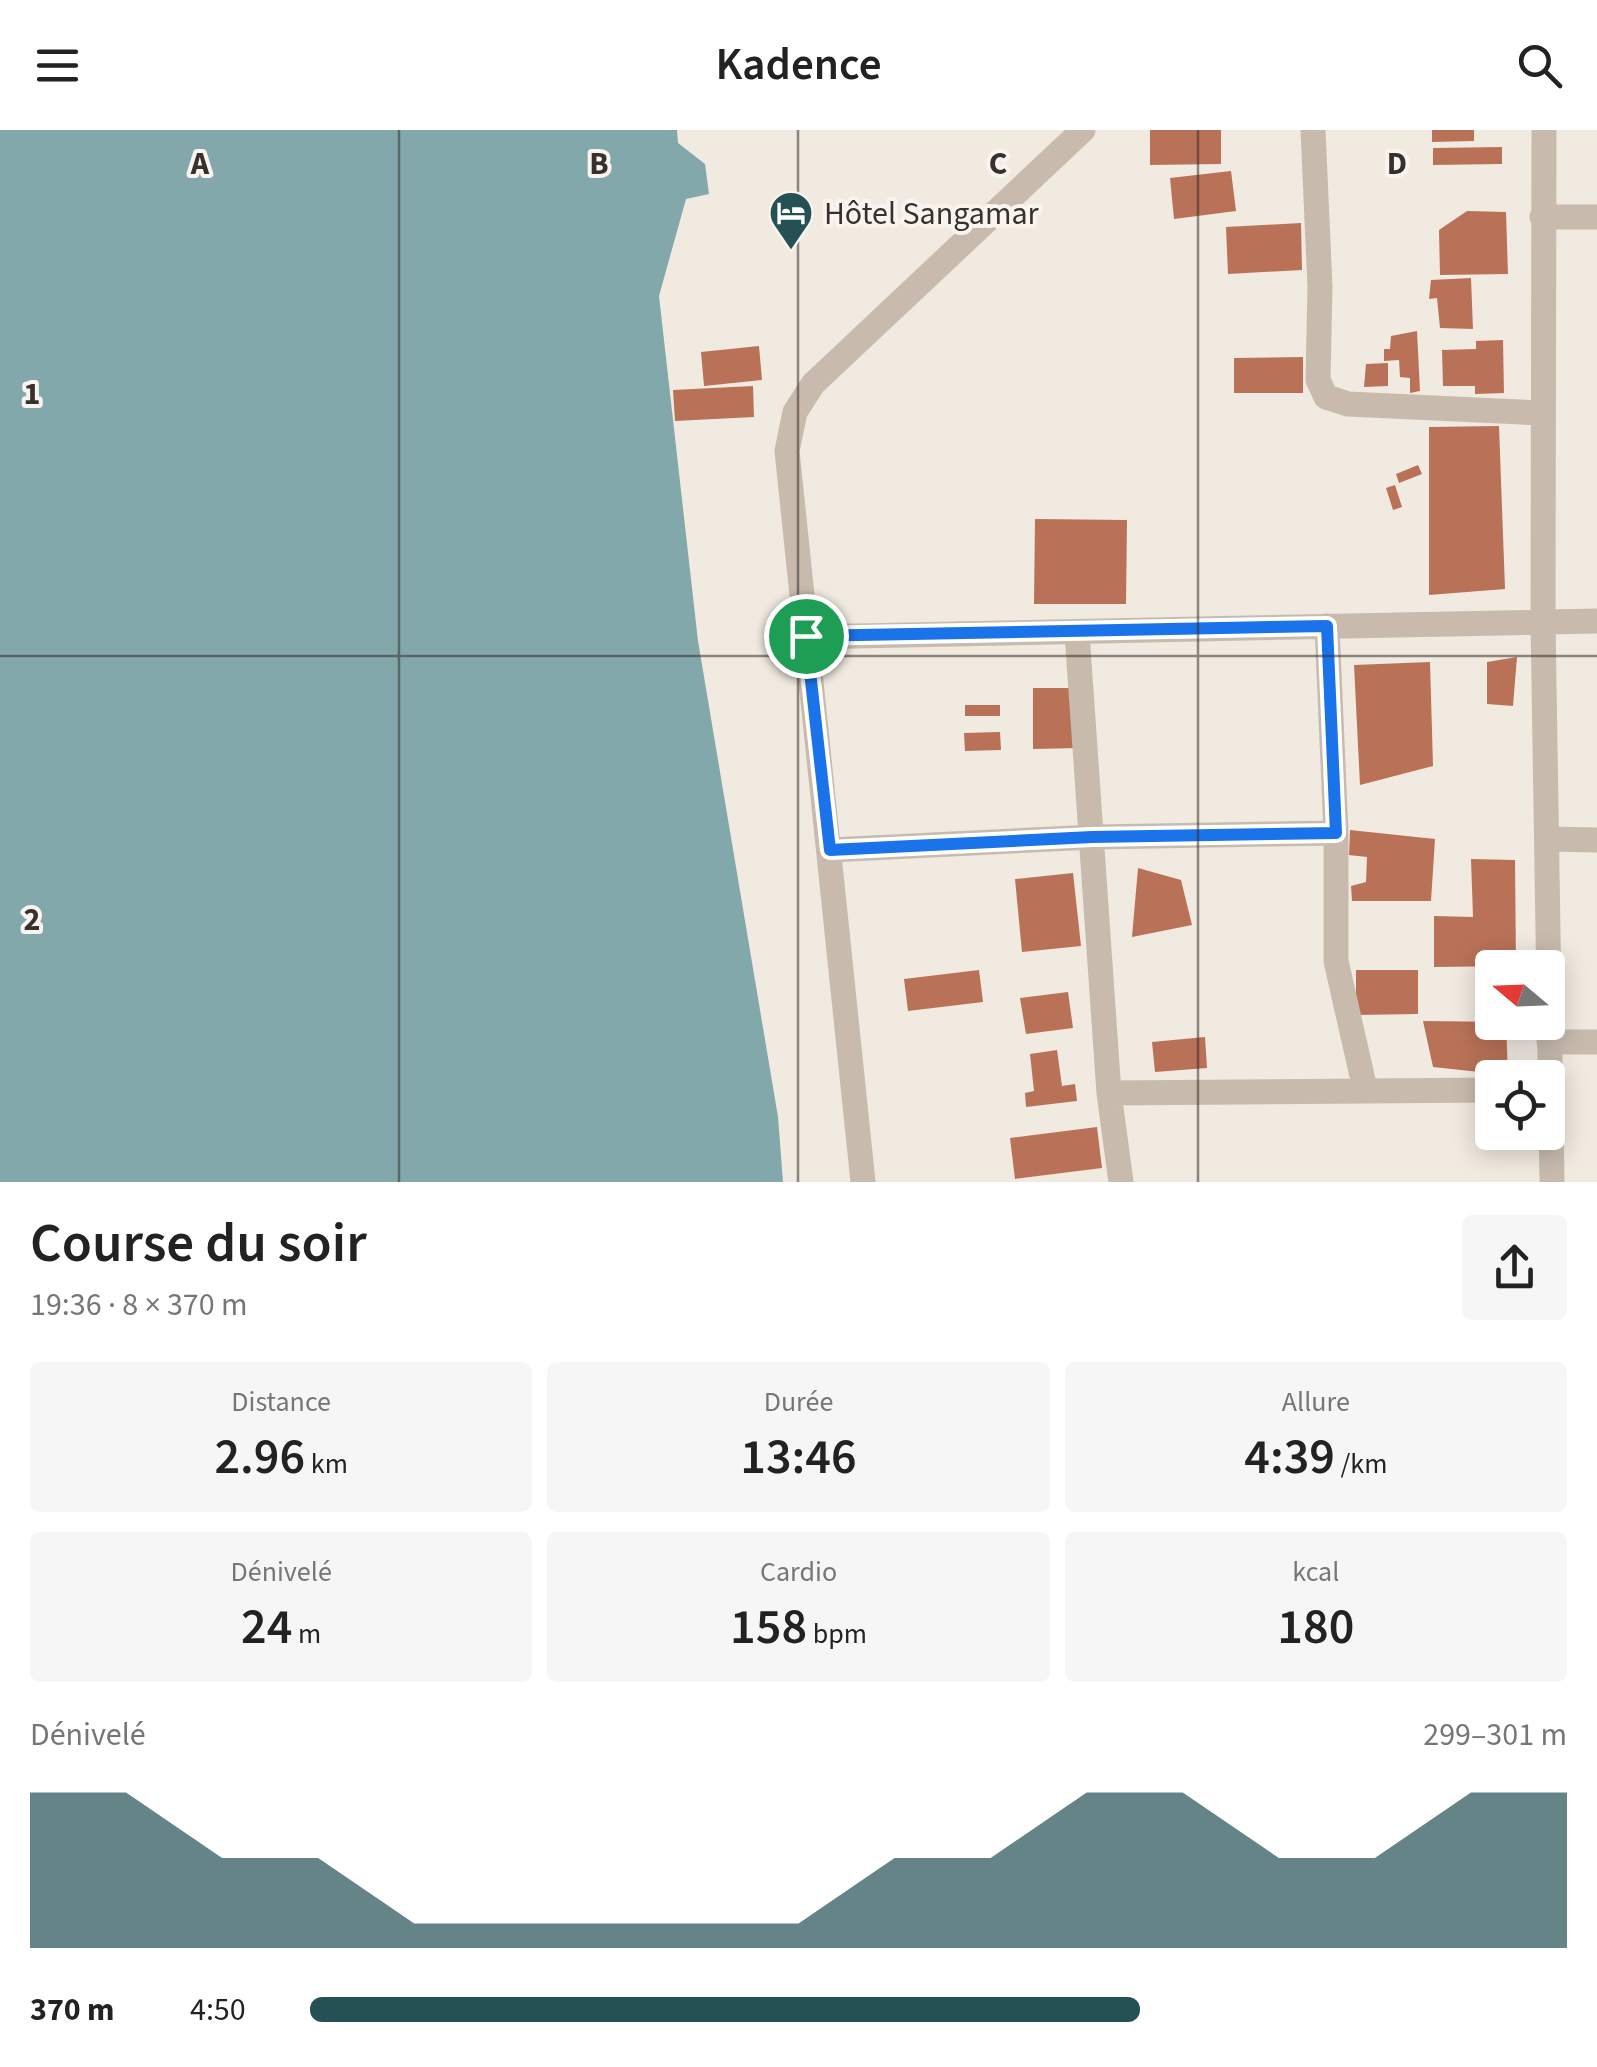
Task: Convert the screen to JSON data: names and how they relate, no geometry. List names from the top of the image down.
{
  "places": {
    "hotel": ["Hôtel Sangamar"]
  },
  "north": "left",
  "page": {
    "header": "Kadence",
    "heading": ["Course du soir", "19:36 · 8 × 370 m"],
    "stats": [
      ["Distance", "2.96 km"],
      ["Durée", "13:46"],
      ["Allure", "4:39 /km"],
      ["Dénivelé", "24 m"],
      ["Cardio", "158 bpm"],
      ["kcal", "180"]
    ],
    "chart": ["Dénivelé", "299–301 m"],
    "list": [
      {
        "name": "370 m",
        "note": "4:50"
      }
    ]
  },
  "grid": {
    "columns": [
      "A",
      "B",
      "C",
      "D"
    ],
    "rows": ["1", "2"]
  }
}
